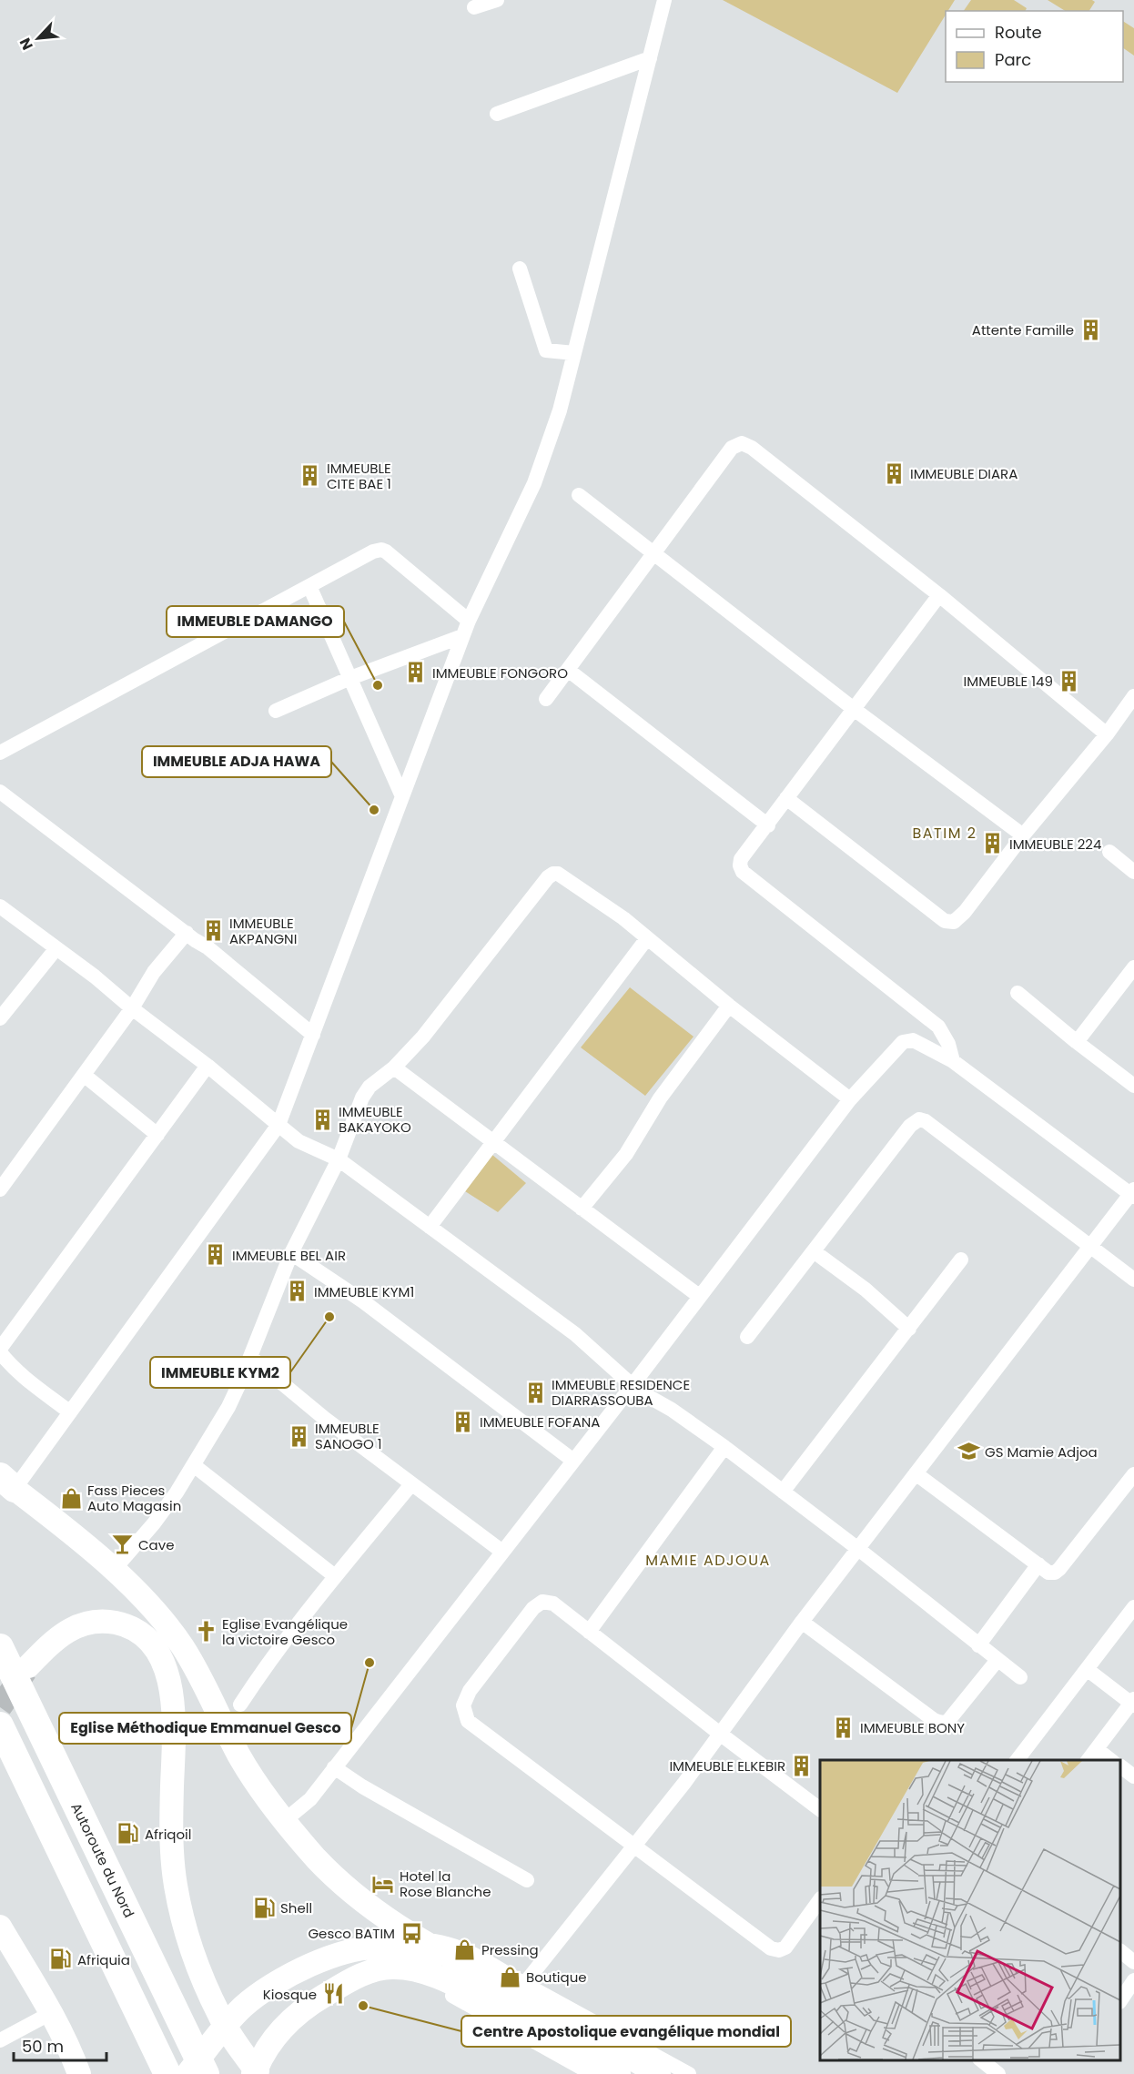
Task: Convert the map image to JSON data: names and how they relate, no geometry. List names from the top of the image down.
{
  "streets": {
    "highway": ["Autoroute du Nord"]
  },
  "districts": ["BATIM 2", "MAMIE ADJOUA"],
  "places": {
    "building": [
      "Attente Famille",
      "IMMEUBLE DIARA",
      "IMMEUBLE CITE BAE 1",
      "IMMEUBLE FONGORO",
      "IMMEUBLE 149",
      "IMMEUBLE 224",
      "IMMEUBLE AKPANGNI",
      "IMMEUBLE BAKAYOKO",
      "IMMEUBLE BEL AIR",
      "IMMEUBLE KYM1",
      "IMMEUBLE RESIDENCE DIARRASSOUBA",
      "IMMEUBLE FOFANA",
      "IMMEUBLE SANOGO 1",
      "IMMEUBLE BONY",
      "IMMEUBLE ELKEBIR"
    ],
    "other": [
      "IMMEUBLE DAMANGO",
      "IMMEUBLE ADJA HAWA",
      "IMMEUBLE KYM2",
      "Eglise Méthodique Emmanuel Gesco",
      "Centre Apostolique evangélique mondial"
    ],
    "school or university": ["GS Mamie Adjoa"],
    "shop": ["Fass Pieces Auto Magasin", "Pressing", "Boutique"],
    "bar": ["Cave"],
    "church": ["Eglise Evangélique la victoire Gesco"],
    "fuel station": ["Afriqoil", "Shell", "Afriquia"],
    "hotel": ["Hotel la Rose Blanche"],
    "bus stop": ["Gesco BATIM"],
    "restaurant": ["Kiosque"]
  },
  "legend": ["Route", "Parc"],
  "scale_bar": "50 m",
  "north": "bottom left"
}
